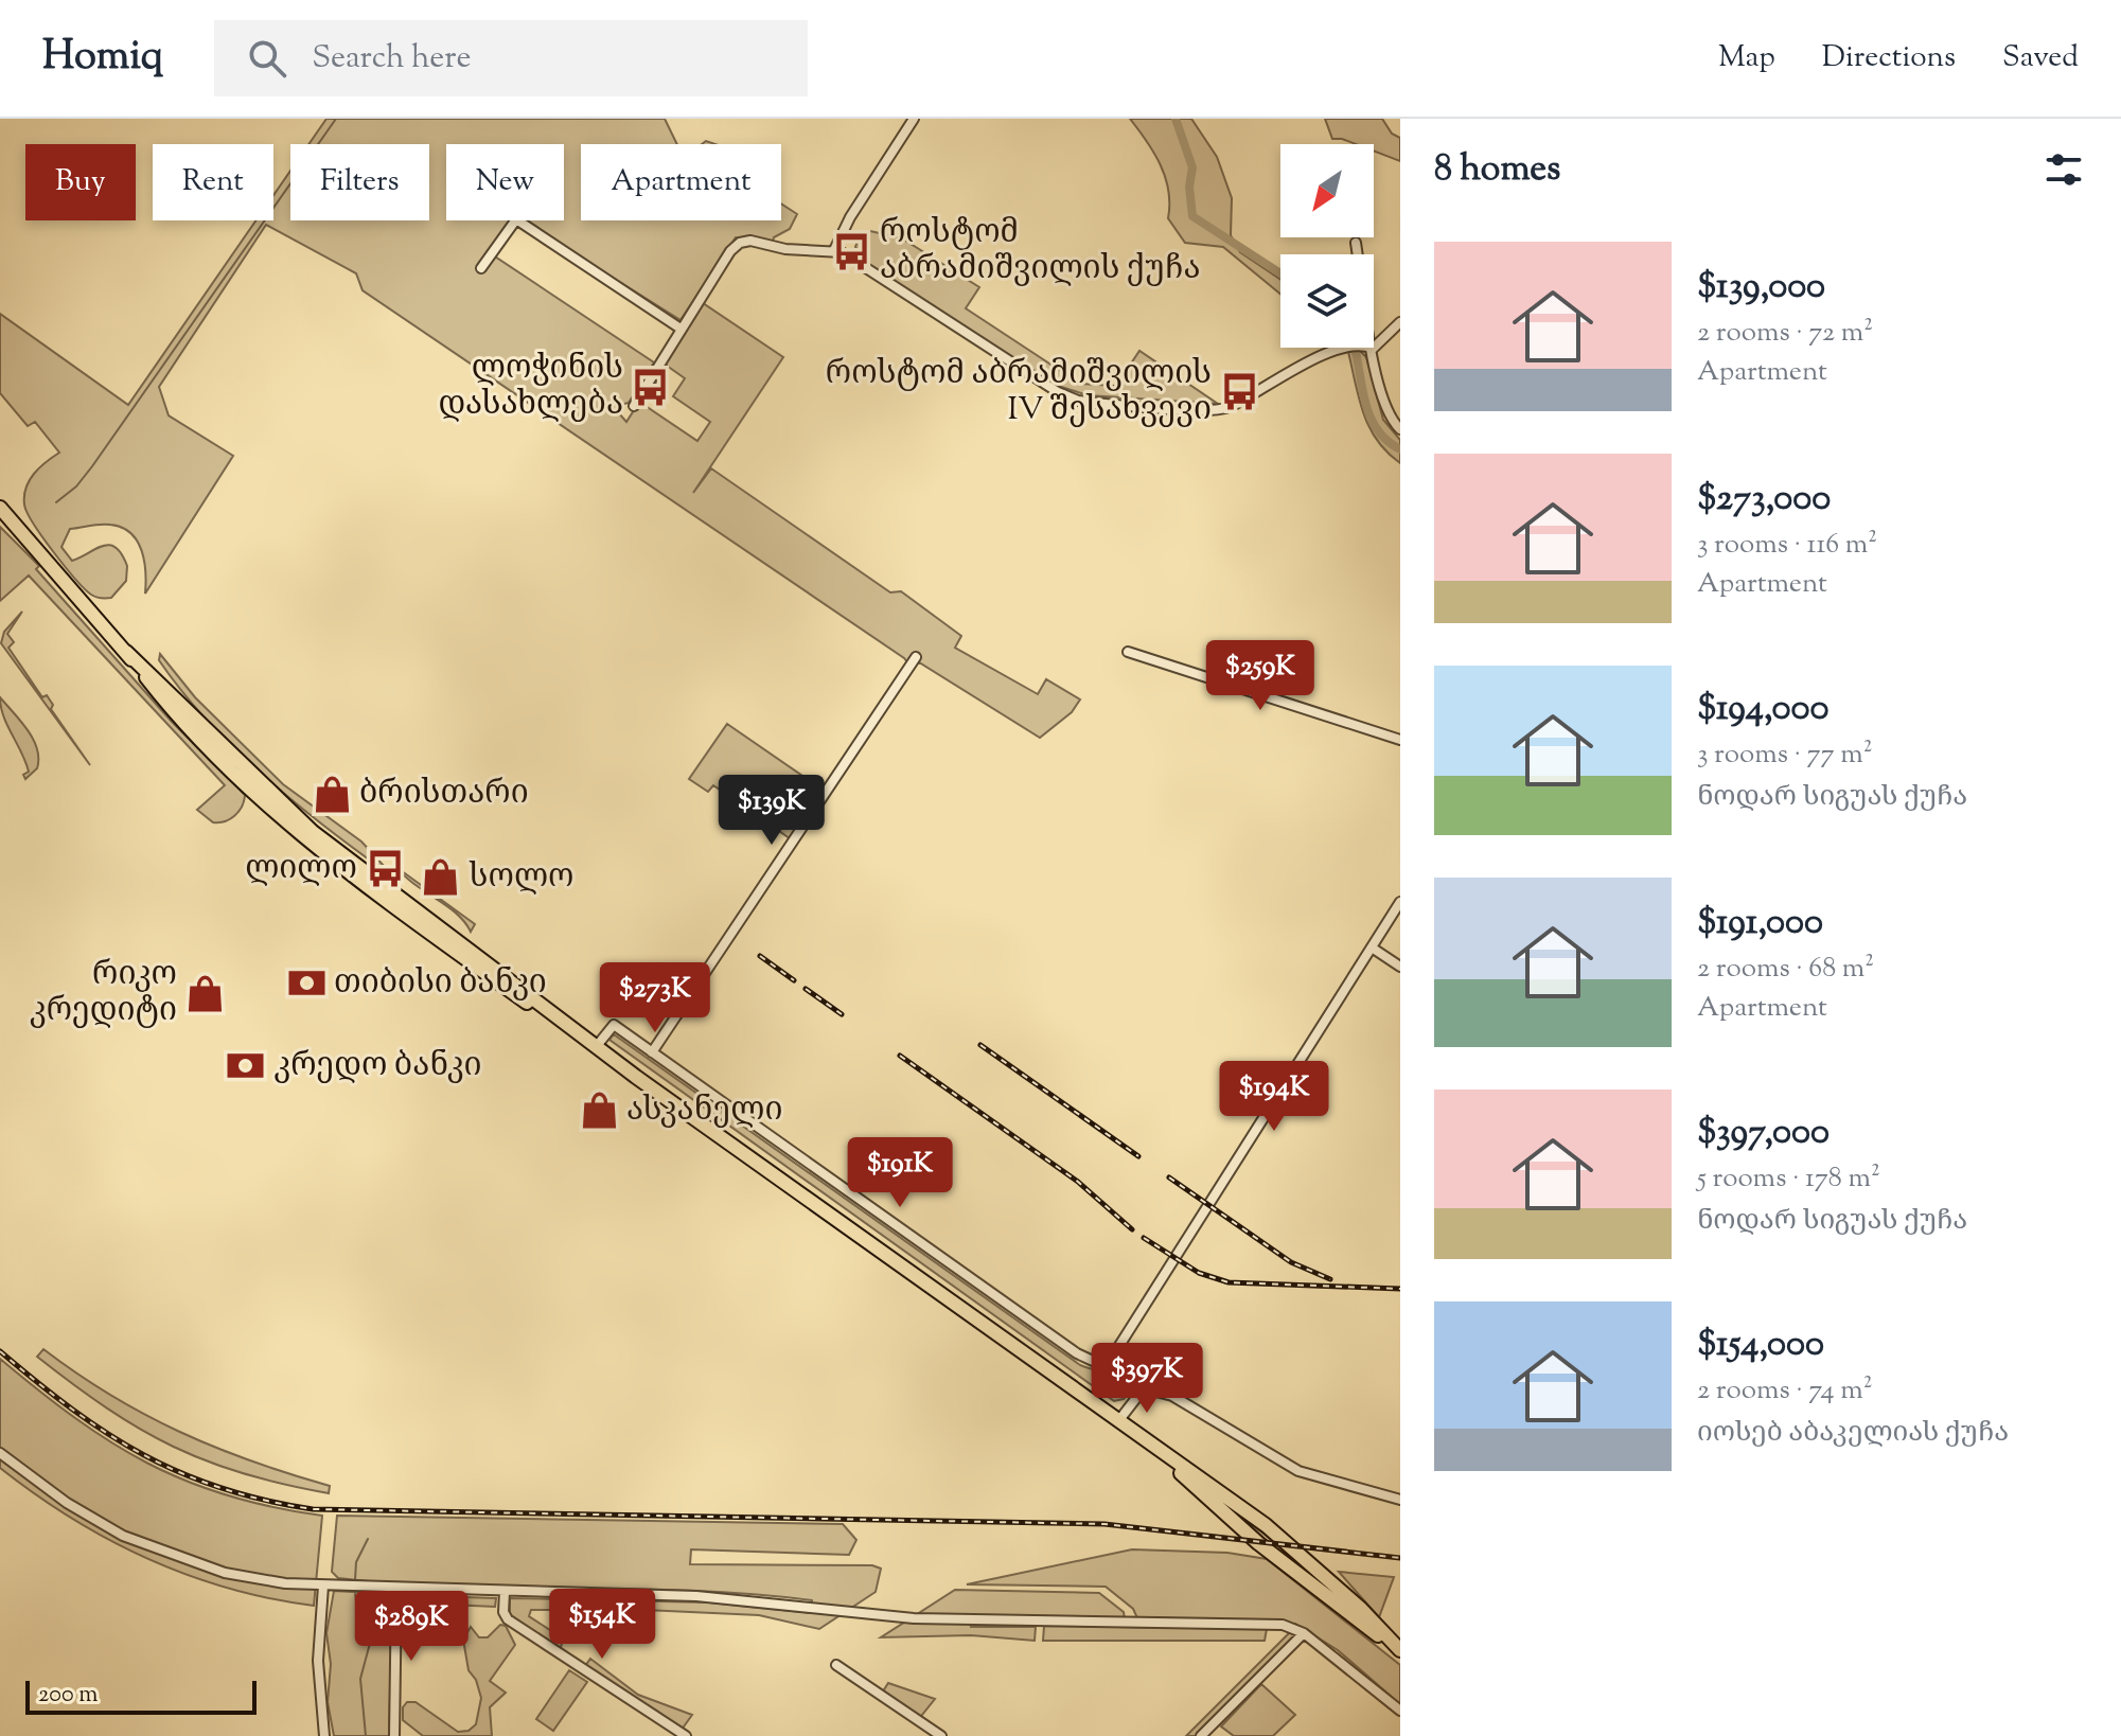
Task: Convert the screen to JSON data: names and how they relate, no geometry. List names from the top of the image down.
{
  "places": {
    "bus stop": [
      "როსტომ აბრამიშვილის ქუჩა",
      "ლოჭინის დასახლება",
      "როსტომ აბრამიშვილის IV შესახვევი",
      "ლილო"
    ],
    "shop": [
      "ბრისთარი",
      "სოლო",
      "რიკო კრედიტი",
      "ასკანელი"
    ],
    "bank": ["თიბისი ბანკი", "კრედო ბანკი"]
  },
  "scale_bar": "200 m",
  "north": "bottom left",
  "page": {
    "header": "Homiq",
    "search": "Search here",
    "nav": ["Map", "Directions", "Saved"],
    "heading": "8 homes",
    "chip": [
      "Buy",
      "Rent",
      "Filters",
      "New",
      "Apartment"
    ],
    "list": [
      {
        "name": "$139,000",
        "note": "2 rooms · 72 m² · Apartment"
      },
      {
        "name": "$273,000",
        "note": "3 rooms · 116 m² · Apartment"
      },
      {
        "name": "$194,000",
        "note": "3 rooms · 77 m² · ნოდარ სიგუას ქუჩა"
      },
      {
        "name": "$191,000",
        "note": "2 rooms · 68 m² · Apartment"
      },
      {
        "name": "$397,000",
        "note": "5 rooms · 178 m² · ნოდარ სიგუას ქუჩა"
      },
      {
        "name": "$154,000",
        "note": "2 rooms · 74 m² · იოსებ აბაკელიას ქუჩა"
      }
    ],
    "price": [
      "$259K",
      "$139K",
      "$273K",
      "$194K",
      "$191K",
      "$397K",
      "$154K",
      "$289K"
    ],
    "scale": "200 m"
  }
}
